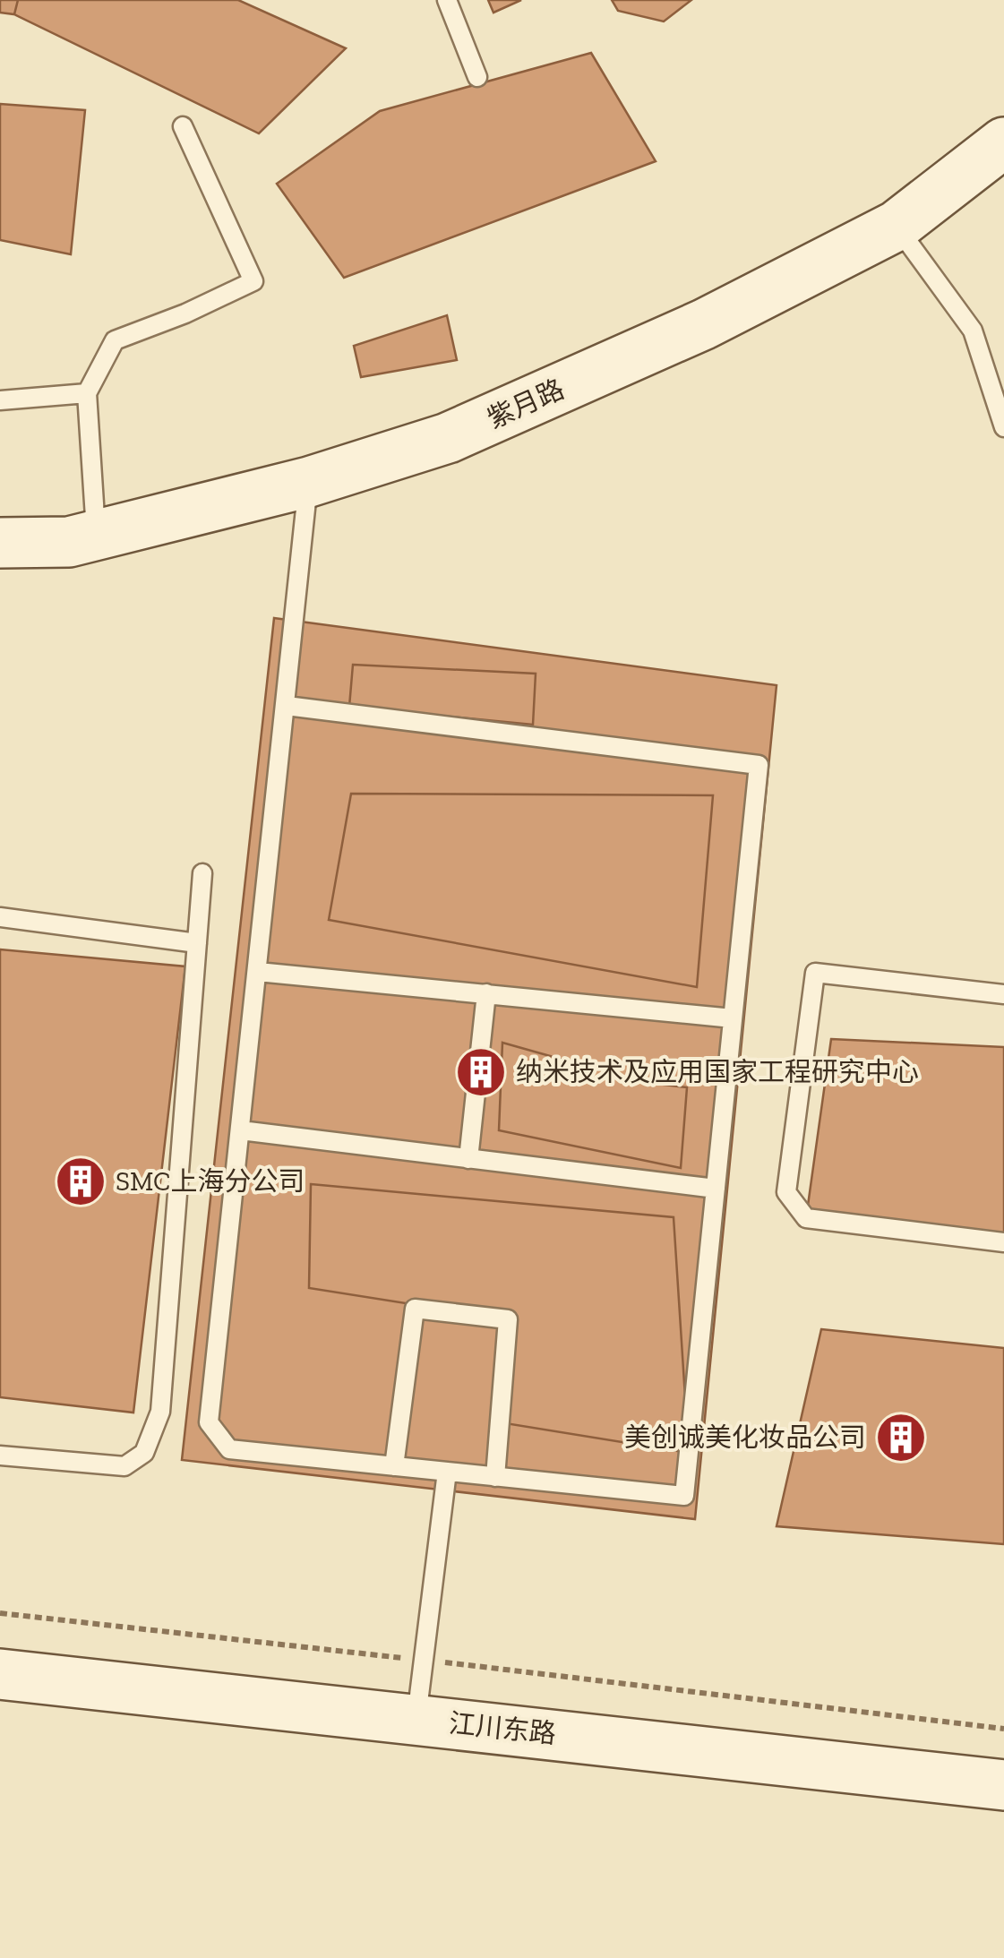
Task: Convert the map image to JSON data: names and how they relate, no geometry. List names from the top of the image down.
{
  "streets": {
    "street": ["紫月路", "江川东路"]
  },
  "places": {
    "building": ["纳米技术及应用国家工程研究中心", "SMC上海分公司", "美创诚美化妆品公司"]
  }
}
